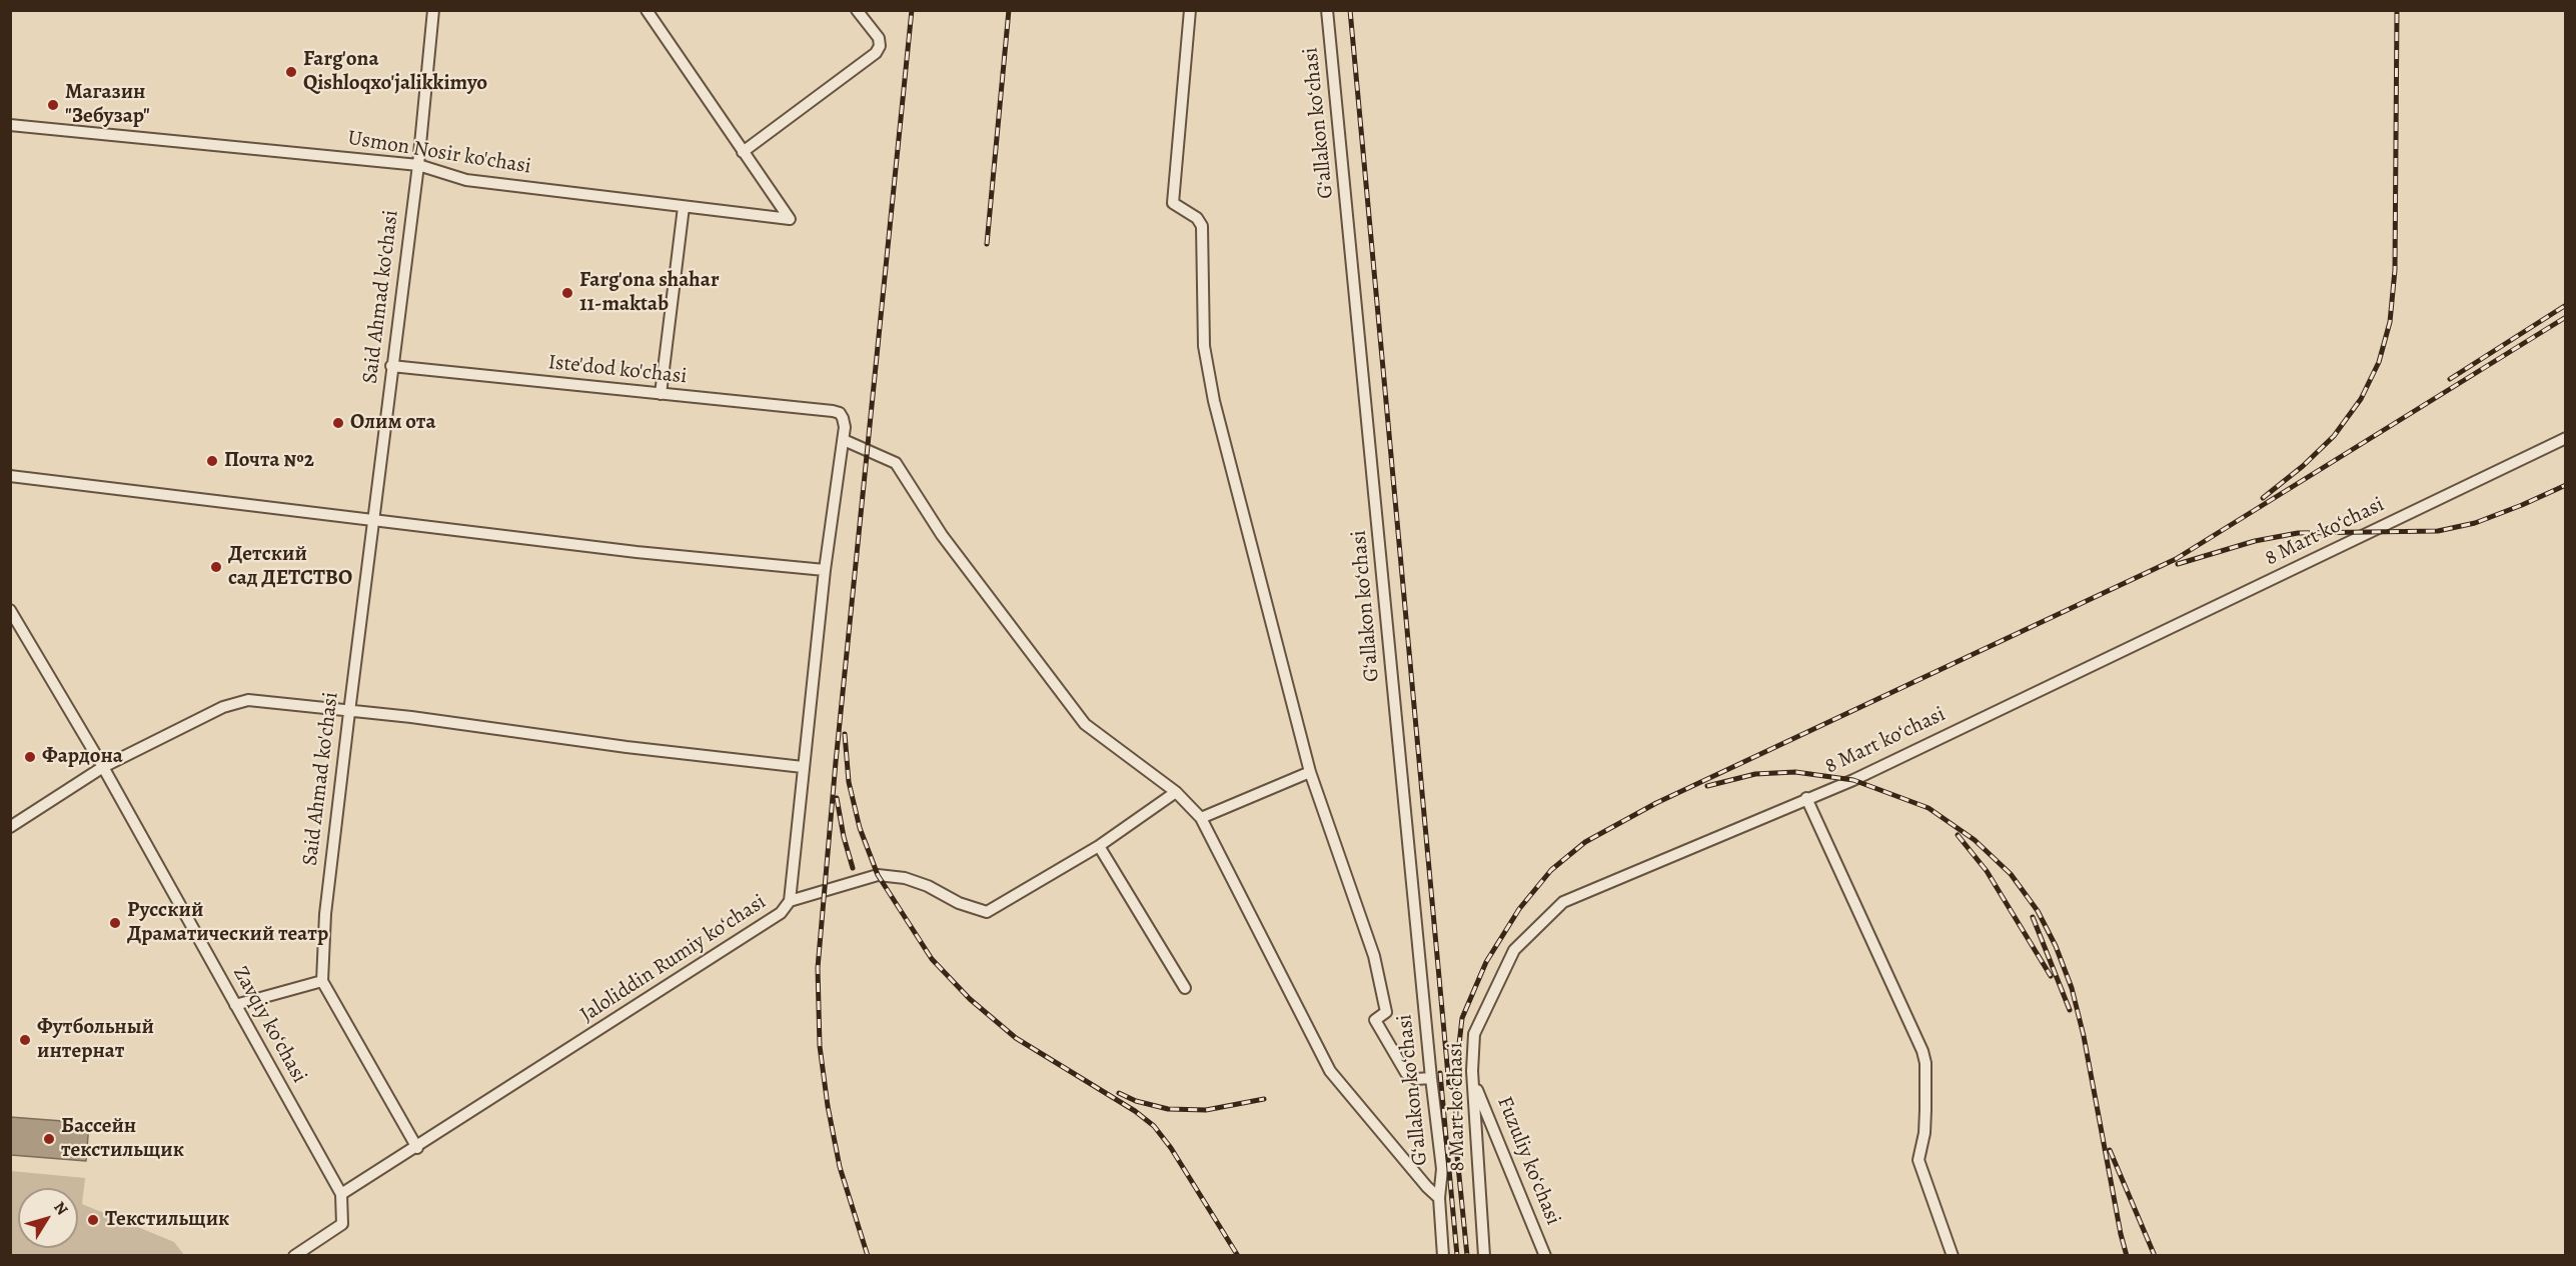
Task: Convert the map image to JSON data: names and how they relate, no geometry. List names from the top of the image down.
{
  "streets": {
    "street": [
      "Gʻallakon koʻchasi",
      "Usmon Nosir ko'chasi",
      "Said Ahmad ko'chasi",
      "Iste'dod ko'chasi",
      "8 Mart koʻchasi",
      "Jaloliddin Rumiy koʻchasi",
      "Zavqiy koʻchasi",
      "Fuzuliy koʻchasi"
    ]
  },
  "crossings": [
    ["Usmon Nosir ko'chasi", "Said Ahmad ko'chasi"],
    ["Said Ahmad ko'chasi", "Iste'dod ko'chasi"],
    ["Iste'dod ko'chasi", "Jaloliddin Rumiy koʻchasi"],
    ["8 Mart koʻchasi", "Fuzuliy koʻchasi"],
    ["Jaloliddin Rumiy koʻchasi", "Zavqiy koʻchasi"]
  ],
  "places": [
    "Farg'ona Qishloqxo'jalikkimyo",
    "Магазин \"Зебузар\"",
    "Farg'ona shahar 11-maktab",
    "Олим ота",
    "Почта №2",
    "Детский сад ДЕТСТВО",
    "Фардона",
    "Русский Драматический театр",
    "Футбольный интернат",
    "Бассейн текстильщик",
    "Текстильщик"
  ],
  "north": "top right"
}
